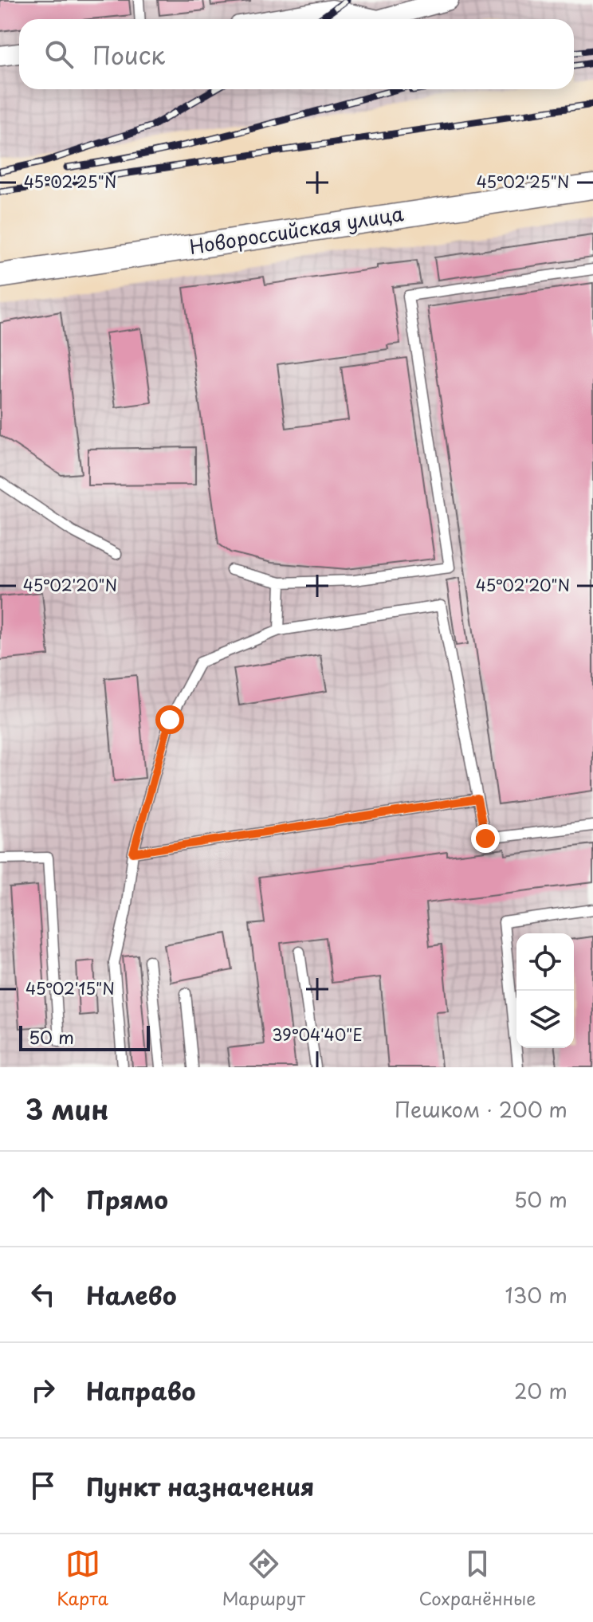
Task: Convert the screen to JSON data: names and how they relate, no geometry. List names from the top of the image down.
{
  "streets": {
    "street": ["Новороссийская улица"]
  },
  "scale_bar": "50 m",
  "page": {
    "search": "Поиск",
    "scale": "50 m",
    "heading": ["3 мин", "Пешком · 200 m"],
    "list": [
      ["Прямо", "50 m"],
      ["Налево", "130 m"],
      ["Направо", "20 m"],
      "Пункт назначения"
    ],
    "nav": ["Карта", "Маршрут", "Сохранённые"]
  },
  "coordinates": [
    "45°02'25\"N",
    "45°02'20\"N",
    "45°02'15\"N",
    "39°04'40\"E"
  ]
}
